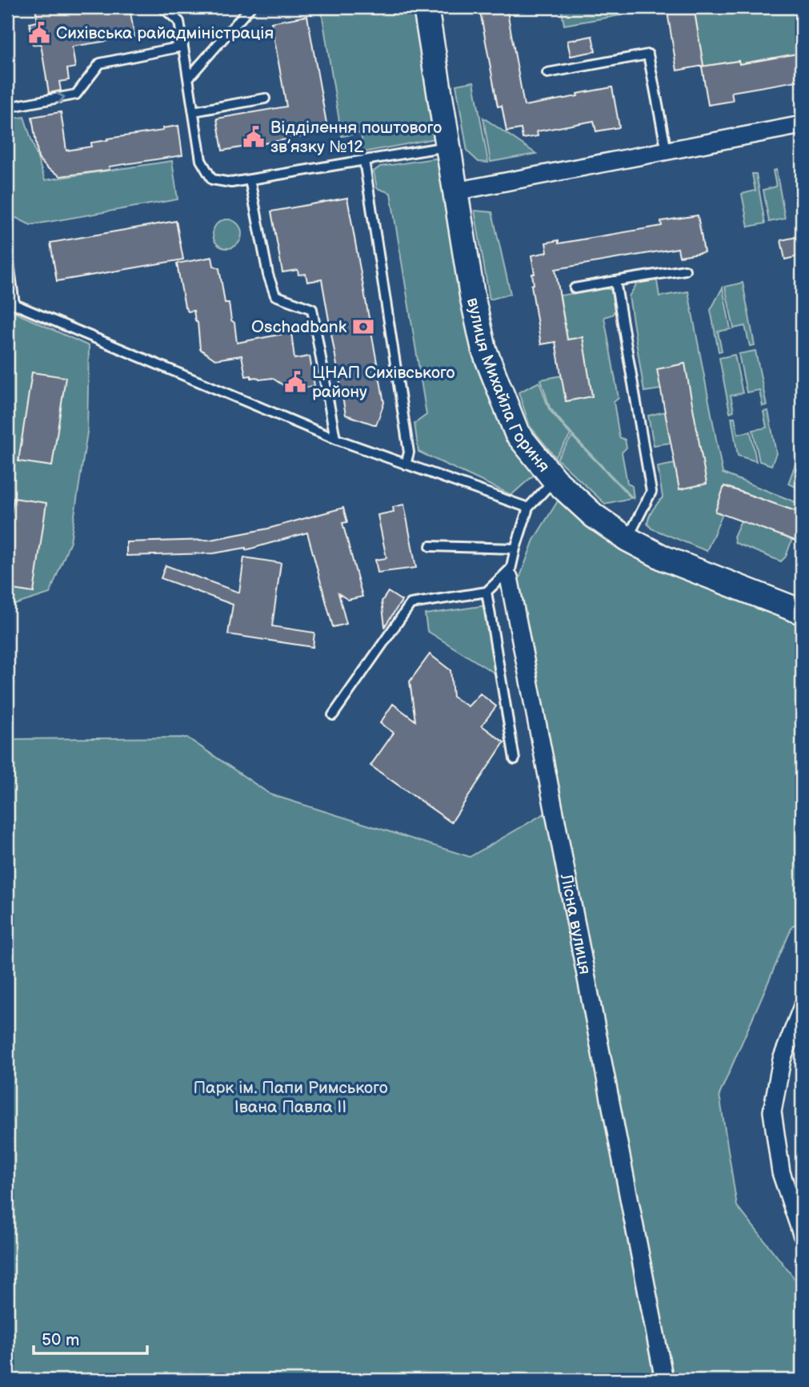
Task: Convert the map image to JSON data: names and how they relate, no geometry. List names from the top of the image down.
{
  "streets": {
    "street": ["вулиця Михайла Гориня", "Лісна вулиця"]
  },
  "crossings": [
    ["вулиця Михайла Гориня", "Лісна вулиця"]
  ],
  "parks": ["Парк ім. Папи Римського Івана Павла ІІ"],
  "places": {
    "public building": ["Сихівська райадміністрація", "Відділення поштового зв’язку №12", "ЦНАП Сихівського району"],
    "bank": ["Oschadbank"]
  },
  "scale_bar": "50 m"
}
